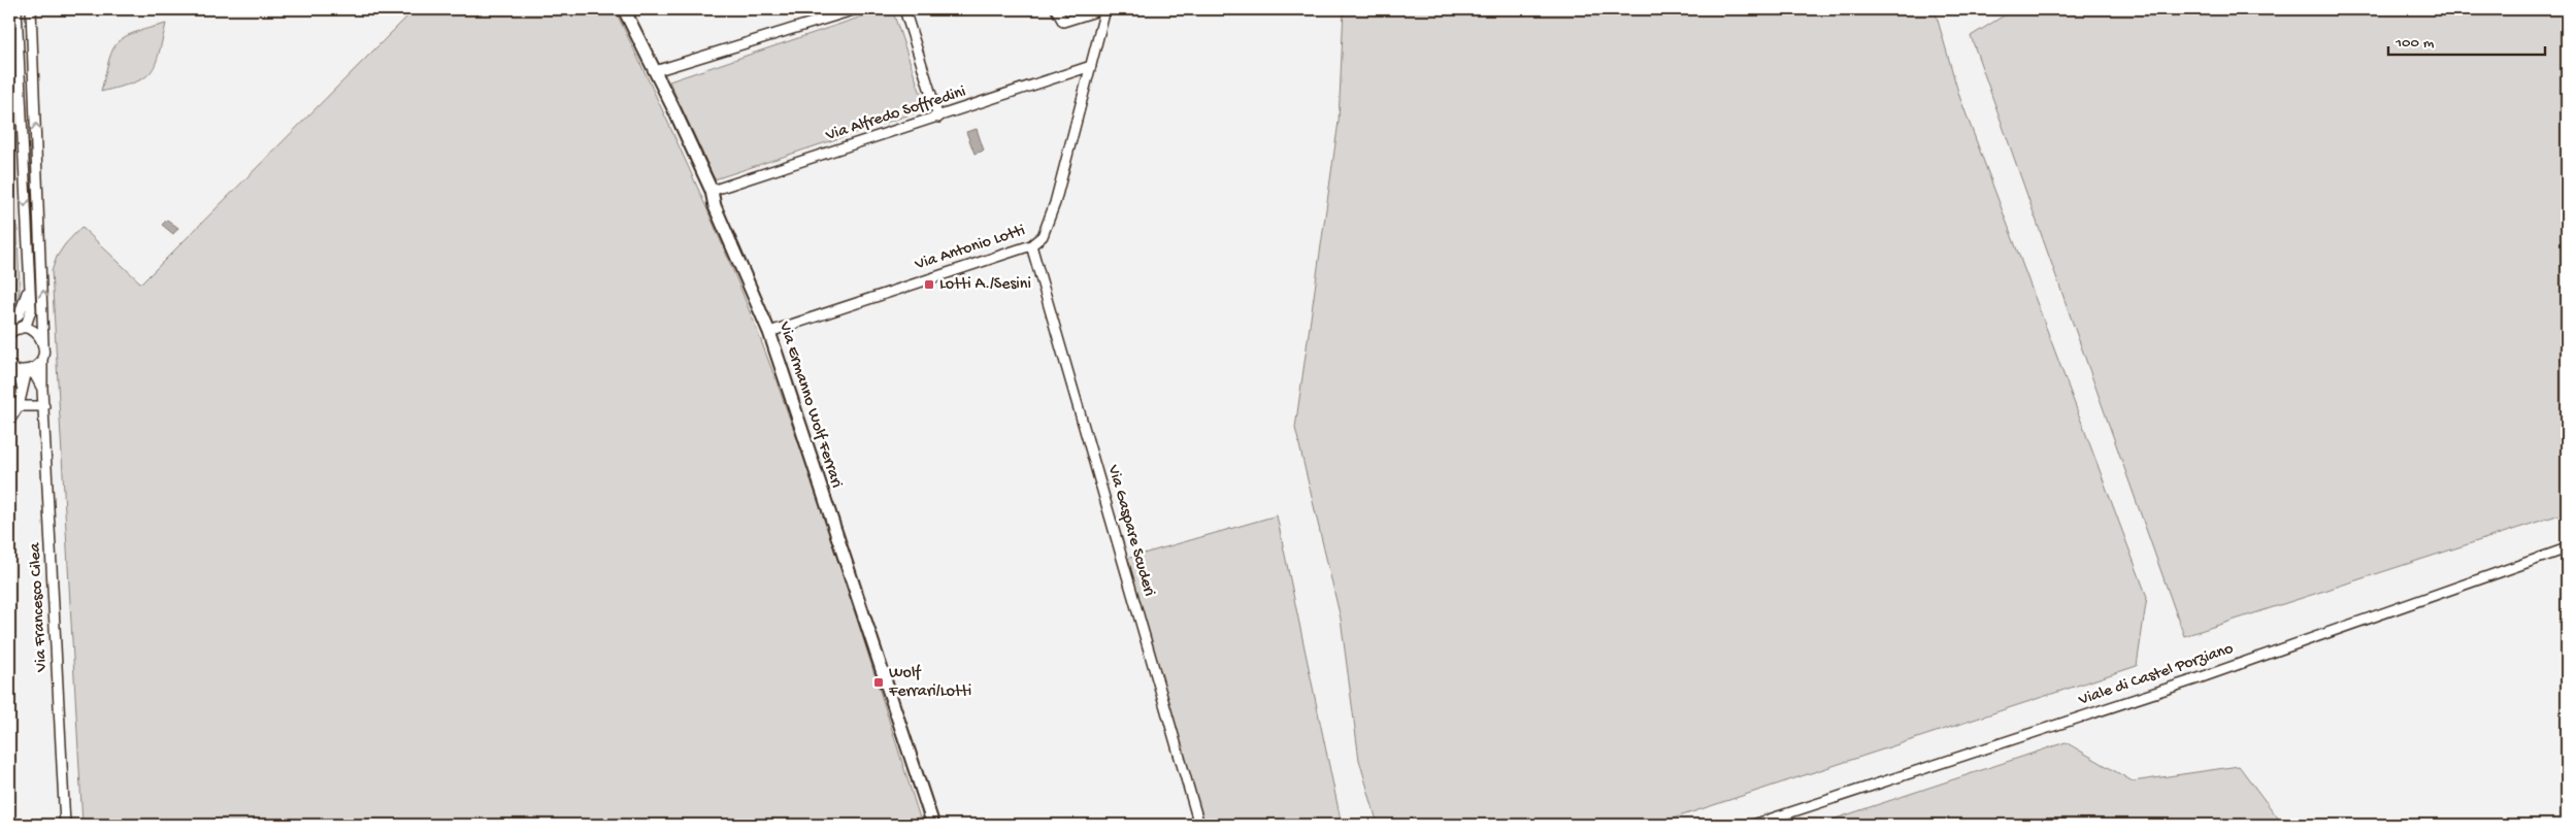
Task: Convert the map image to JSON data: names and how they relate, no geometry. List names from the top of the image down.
{
  "streets": {
    "street": [
      "Via Alfredo Soffredini",
      "Via Antonio Lotti",
      "Via Ermanno Wolf Ferrari",
      "Via Gaspare Scuderi",
      "Via Francesco Cilea",
      "Viale di Castel Porziano"
    ]
  },
  "crossings": [
    ["Via Alfredo Soffredini", "Via Antonio Lotti"],
    ["Via Alfredo Soffredini", "Via Ermanno Wolf Ferrari"],
    ["Via Antonio Lotti", "Via Ermanno Wolf Ferrari"],
    ["Via Antonio Lotti", "Via Gaspare Scuderi"]
  ],
  "places": {
    "transit": ["Lotti A./Sesini", "Wolf Ferrari/Lotti"]
  },
  "scale_bar": "100 m"
}
